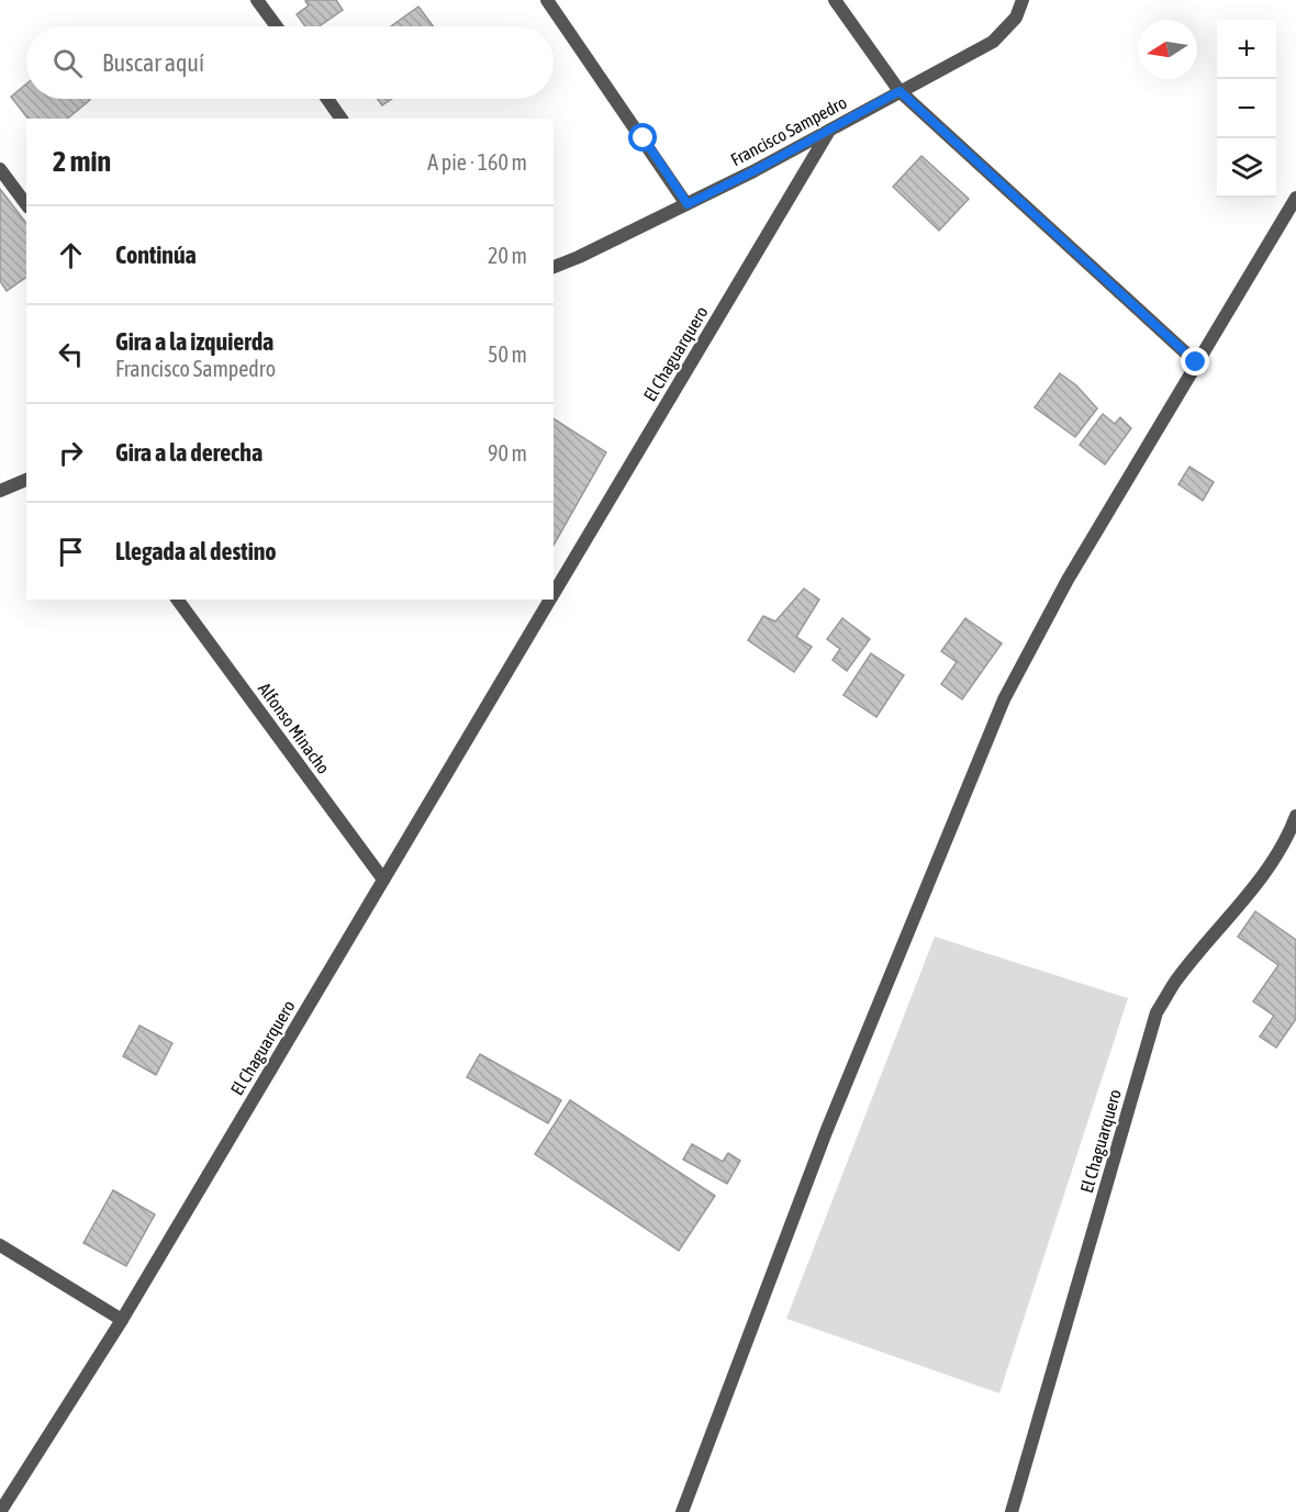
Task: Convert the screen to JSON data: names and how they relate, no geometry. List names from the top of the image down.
{
  "streets": {
    "street": ["Francisco Sampedro", "El Chaguarquero", "Alfonso Minacho"]
  },
  "crossings": [
    ["Francisco Sampedro", "El Chaguarquero"],
    ["El Chaguarquero", "Alfonso Minacho"]
  ],
  "north": "left",
  "page": {
    "map_buttons": ["+", "−"],
    "search": "Buscar aquí",
    "heading": ["2 min", "A pie · 160 m"],
    "list": [
      ["Continúa", "20 m"],
      ["Gira a la izquierda", "Francisco Sampedro", "50 m"],
      ["Gira a la derecha", "90 m"],
      "Llegada al destino"
    ]
  }
}
